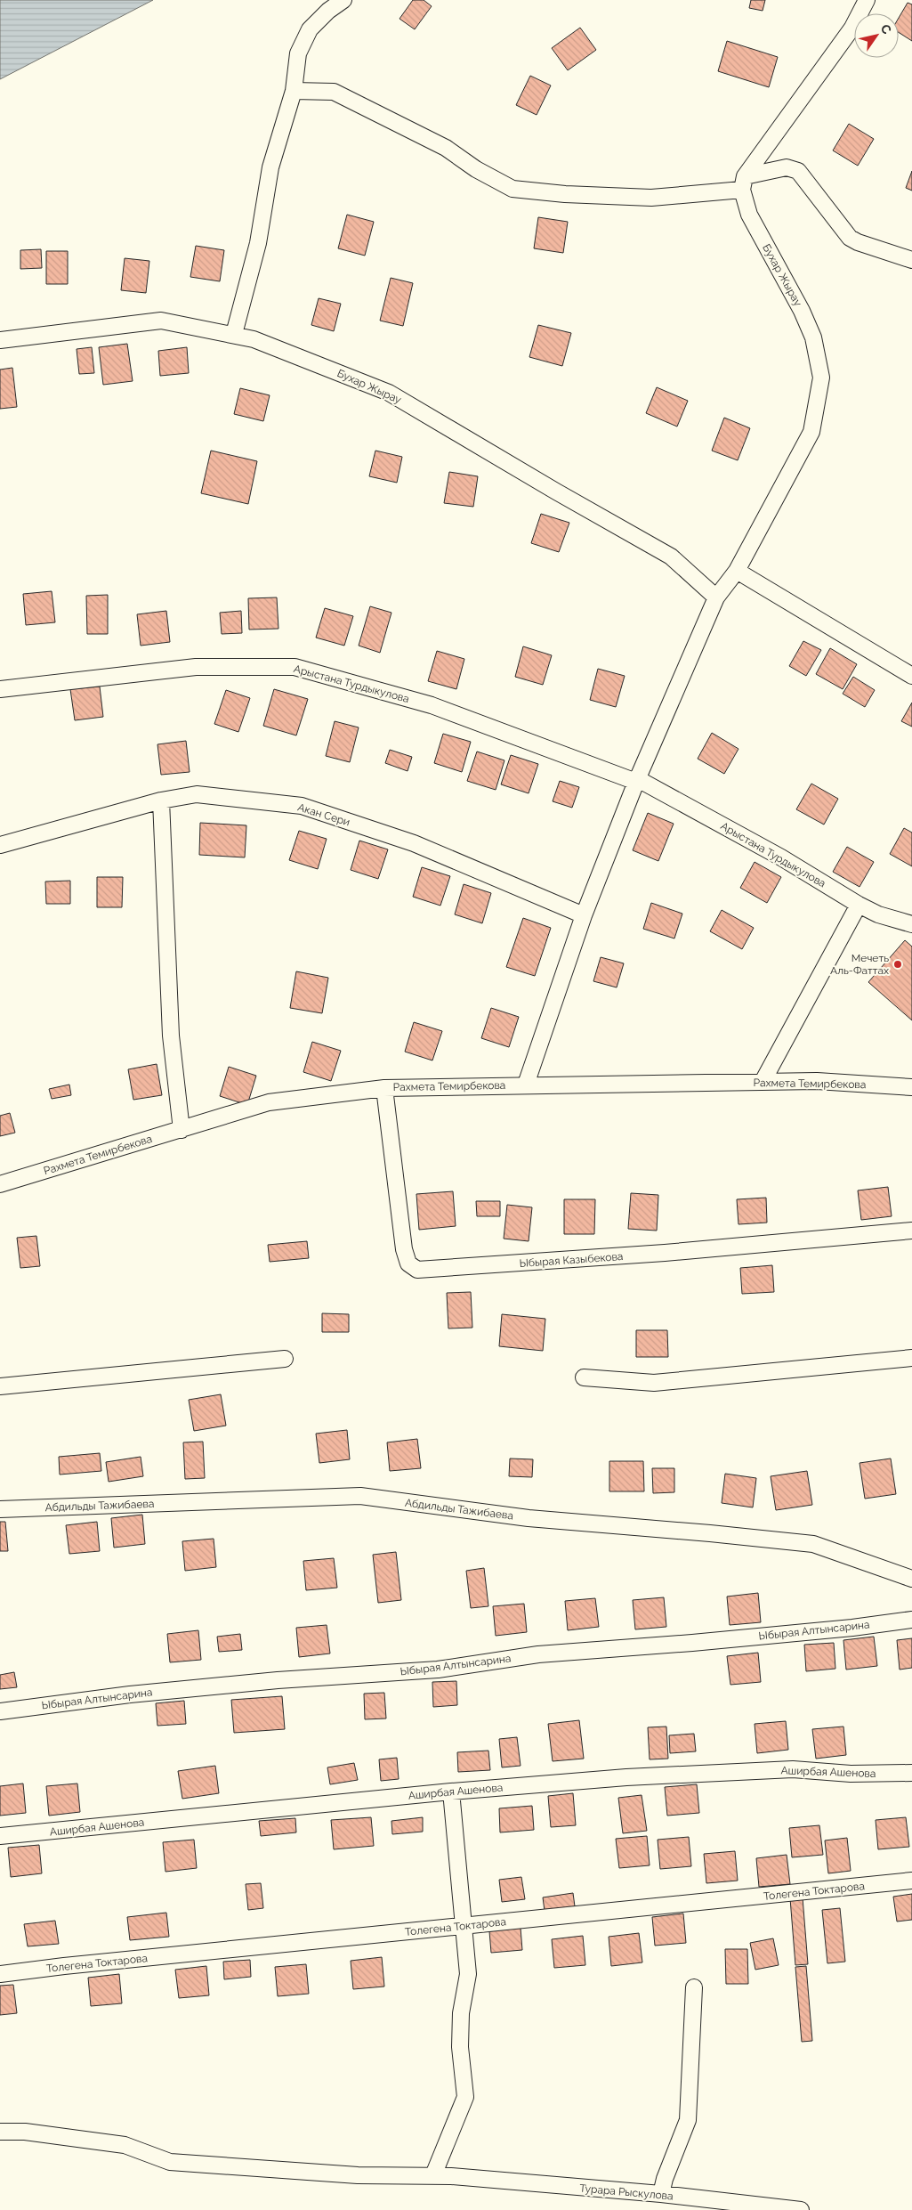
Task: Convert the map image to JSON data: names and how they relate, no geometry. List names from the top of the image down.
{
  "streets": {
    "street": [
      "Бухар Жырау",
      "Арыстана Турдыкулова",
      "Акан Сери",
      "Рахмета Темирбекова",
      "Ыбырая Казыбекова",
      "Абдильды Тажибаева",
      "Ыбырая Алтынсарина",
      "Аширбая Ашенова",
      "Толегена Токтарова",
      "Турара Рыскулова"
    ]
  },
  "crossings": [
    ["Бухар Жырау", "Арыстана Турдыкулова"],
    ["Бухар Жырау", "Акан Сери"],
    ["Бухар Жырау", "Рахмета Темирбекова"],
    ["Рахмета Темирбекова", "Ыбырая Казыбекова"]
  ],
  "places": ["Мечеть Аль-Фаттах"],
  "north": "top right"
}
